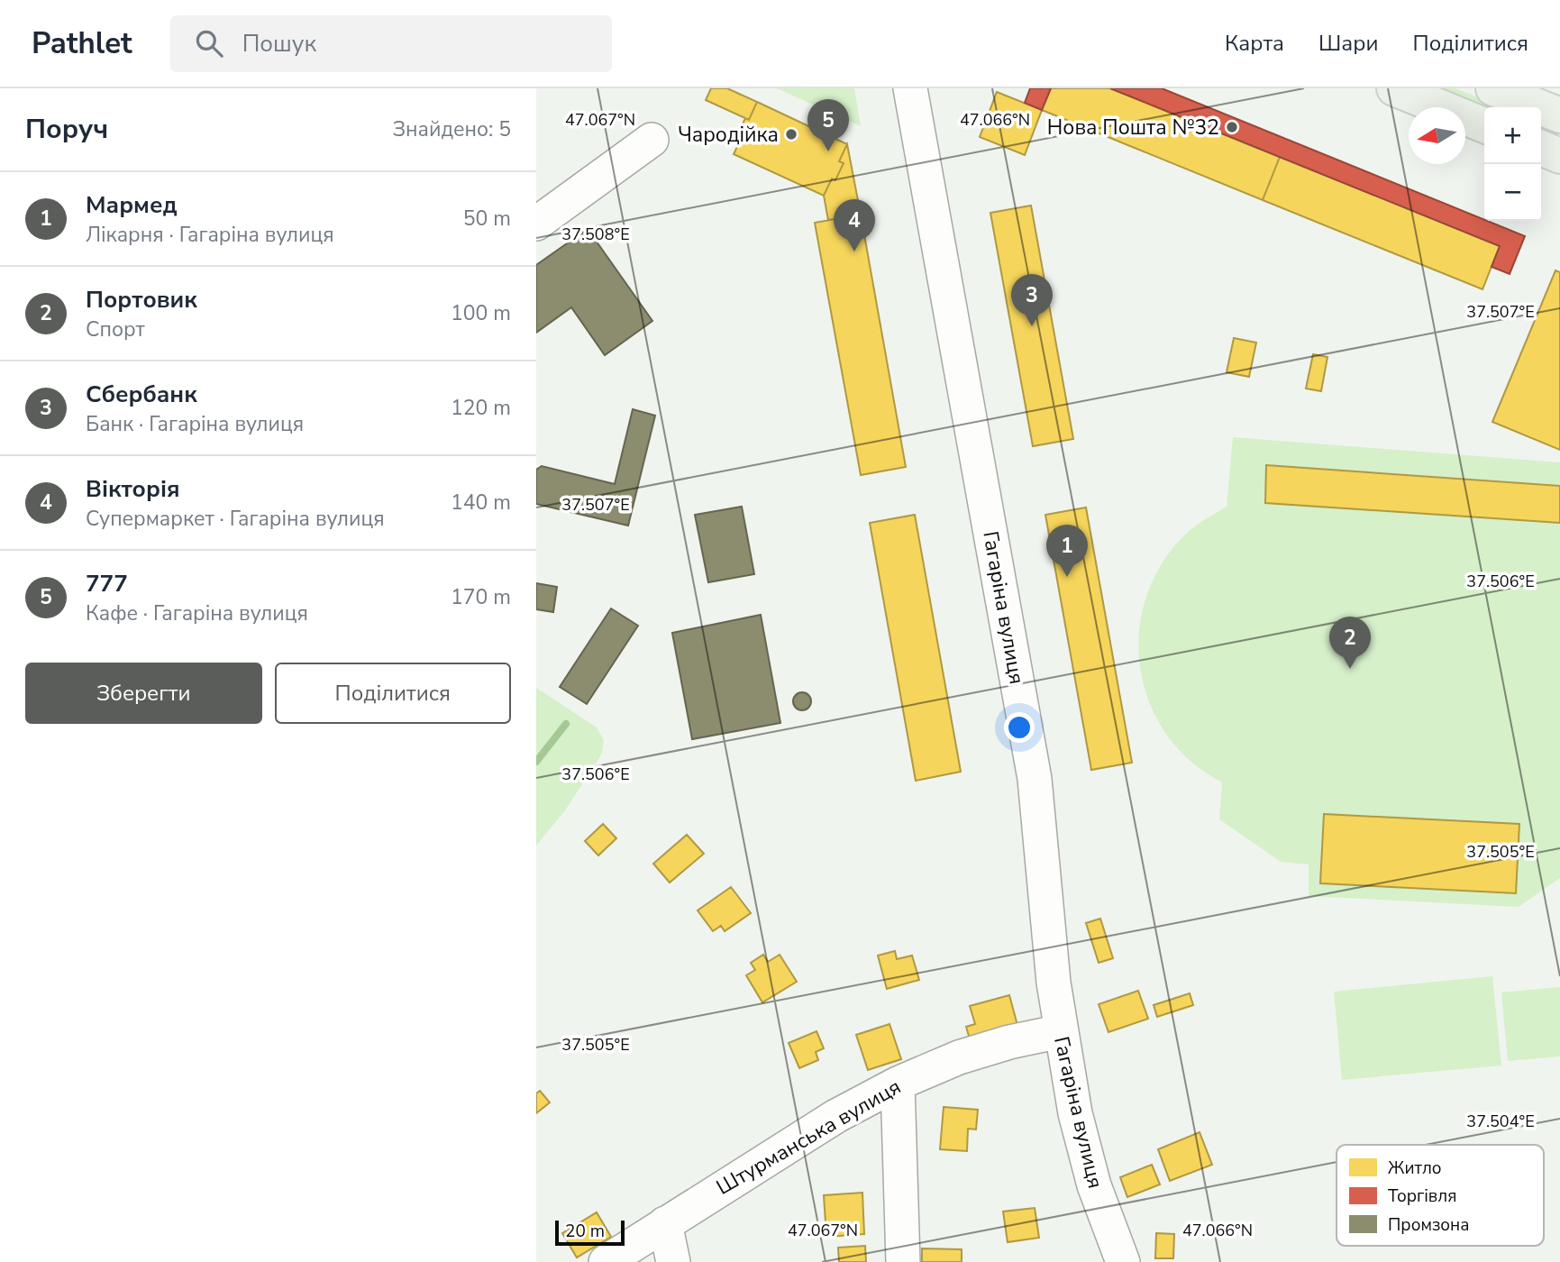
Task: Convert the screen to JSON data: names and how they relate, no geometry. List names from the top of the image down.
{
  "streets": {
    "street": ["Гагаріна вулиця", "Штурманська вулиця"]
  },
  "crossings": [
    ["Гагаріна вулиця", "Штурманська вулиця"]
  ],
  "places": ["Нова Пошта №32", "Чародійка"],
  "legend": ["Житло", "Торгівля", "Промзона"],
  "scale_bar": "20 m",
  "north": "left",
  "page": {
    "header": "Pathlet",
    "search": "Пошук",
    "nav": ["Карта", "Шари", "Поділитися"],
    "heading": ["Поруч", "Знайдено: 5"],
    "pins": [
      "5",
      "4",
      "3",
      "1",
      "2"
    ],
    "map_buttons": ["+", "−"],
    "list": [
      {
        "mark": "1",
        "name": "Мармед",
        "note": "Лікарня · Гагаріна вулиця",
        "value": "50 m"
      },
      {
        "mark": "2",
        "name": "Портовик",
        "note": "Спорт",
        "value": "100 m"
      },
      {
        "mark": "3",
        "name": "Сбербанк",
        "note": "Банк · Гагаріна вулиця",
        "value": "120 m"
      },
      {
        "mark": "4",
        "name": "Вікторія",
        "note": "Супермаркет · Гагаріна вулиця",
        "value": "140 m"
      },
      {
        "mark": "5",
        "name": "777",
        "note": "Кафе · Гагаріна вулиця",
        "value": "170 m"
      }
    ],
    "buttons": ["Зберегти", "Поділитися"],
    "scale": "20 m"
  },
  "coordinates": [
    "47.067°N",
    "47.066°N",
    "37.508°E",
    "37.507°E",
    "37.506°E",
    "37.505°E",
    "37.504°E"
  ]
}
